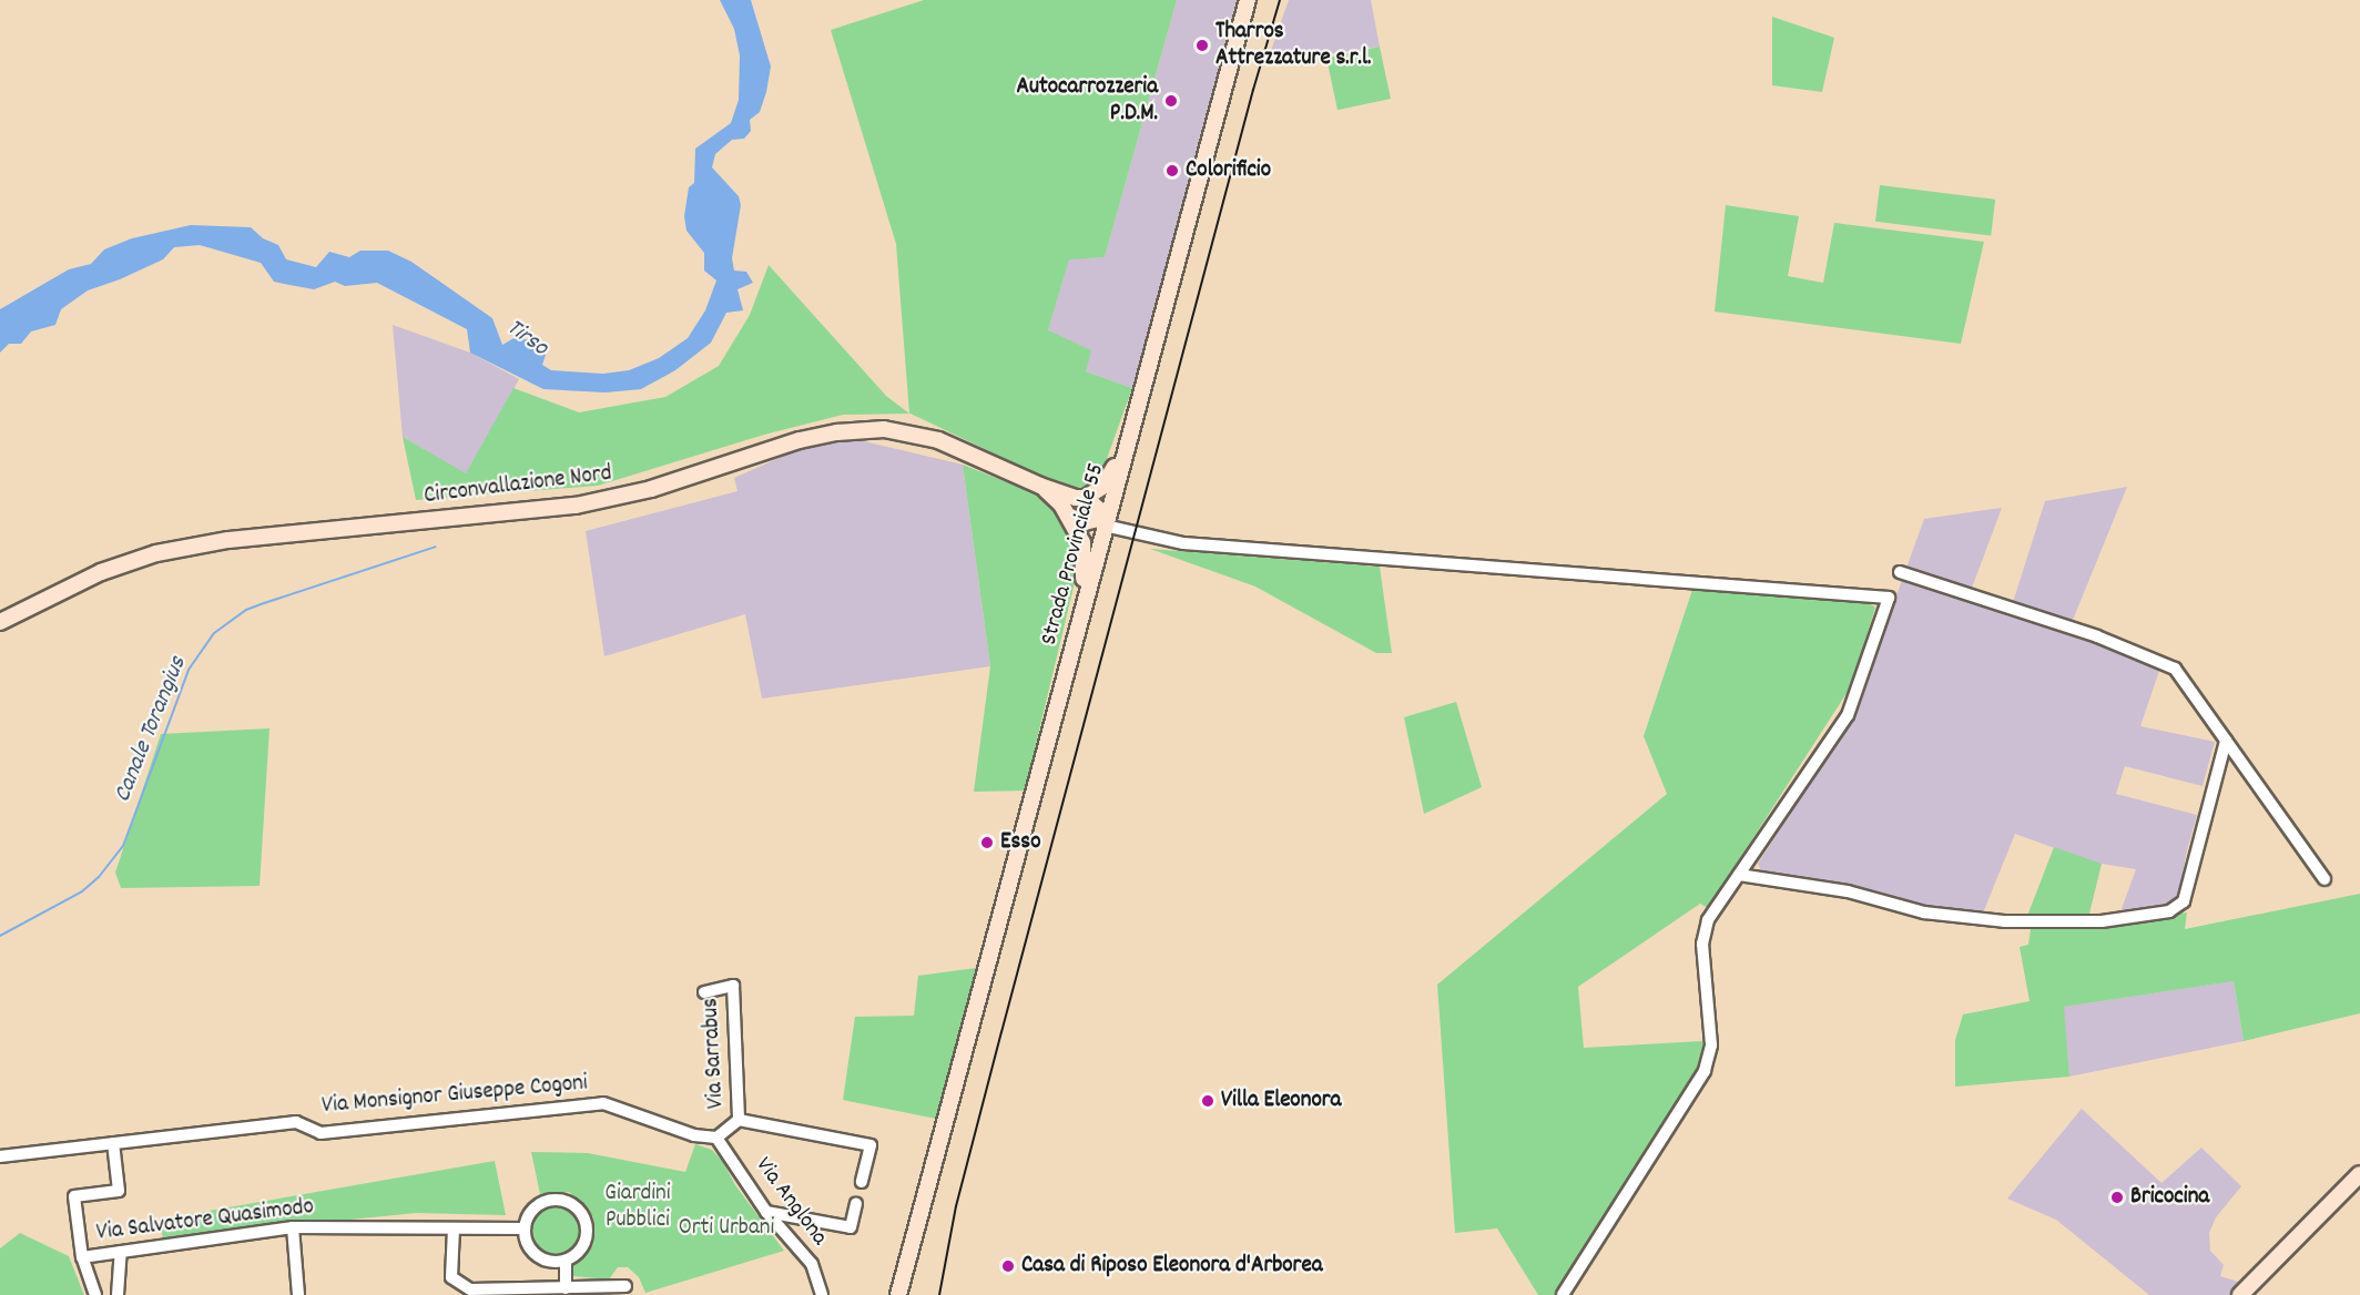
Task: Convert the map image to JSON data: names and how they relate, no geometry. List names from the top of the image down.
{
  "streets": {
    "main road": ["Circonvallazione Nord", "Strada Provinciale 55"],
    "street": [
      "Via Sarrabus",
      "Via Monsignor Giuseppe Cogoni",
      "Via Anglona",
      "Via Salvatore Quasimodo"
    ]
  },
  "crossings": [
    ["Circonvallazione Nord", "Strada Provinciale 55"],
    ["Via Sarrabus", "Via Monsignor Giuseppe Cogoni"],
    ["Via Sarrabus", "Via Anglona"],
    ["Via Monsignor Giuseppe Cogoni", "Via Anglona"]
  ],
  "water": ["Tirso", "Canale Torangius"],
  "parks": ["Giardini Pubblici", "Orti Urbani"],
  "places": [
    "Tharros Attrezzature s.r.l.",
    "Autocarrozzeria P.D.M.",
    "Colorificio",
    "Esso",
    "Villa Eleonora",
    "Bricocina",
    "Casa di Riposo Eleonora d'Arborea"
  ]
}
